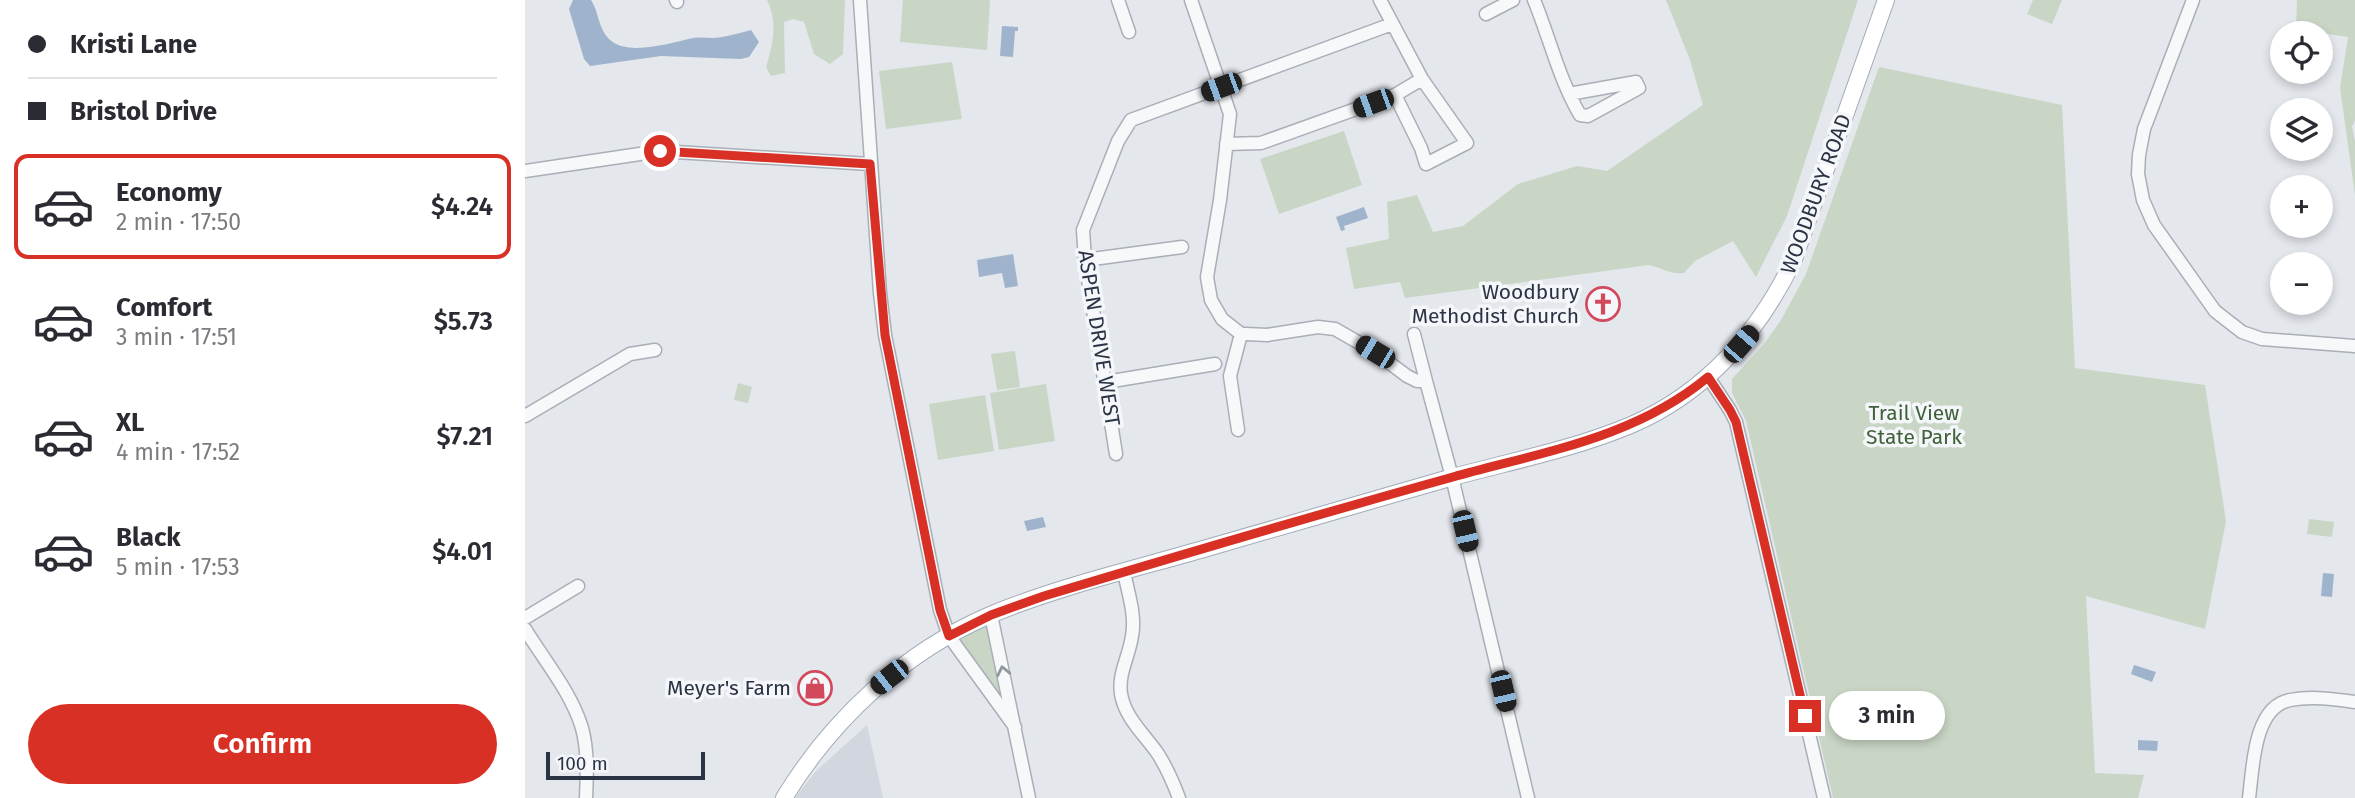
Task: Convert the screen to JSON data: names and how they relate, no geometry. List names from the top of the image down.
{
  "streets": {
    "main road": ["WOODBURY ROAD"],
    "street": ["ASPEN DRIVE WEST"]
  },
  "parks": ["Trail View State Park"],
  "places": {
    "church": ["Woodbury Methodist Church"],
    "shop": ["Meyer's Farm"]
  },
  "scale_bar": "100 m",
  "page": {
    "banner": ["Kristi Lane", "Bristol Drive"],
    "map_buttons": ["+", "−"],
    "list": [
      {
        "name": "Economy",
        "note": "2 min · 17:50",
        "value": "$4.24"
      },
      {
        "name": "Comfort",
        "note": "3 min · 17:51",
        "value": "$5.73"
      },
      {
        "name": "XL",
        "note": "4 min · 17:52",
        "value": "$7.21"
      },
      {
        "name": "Black",
        "note": "5 min · 17:53",
        "value": "$4.01"
      }
    ],
    "buttons": "Confirm",
    "bubble": "3 min",
    "scale": "100 m"
  }
}
